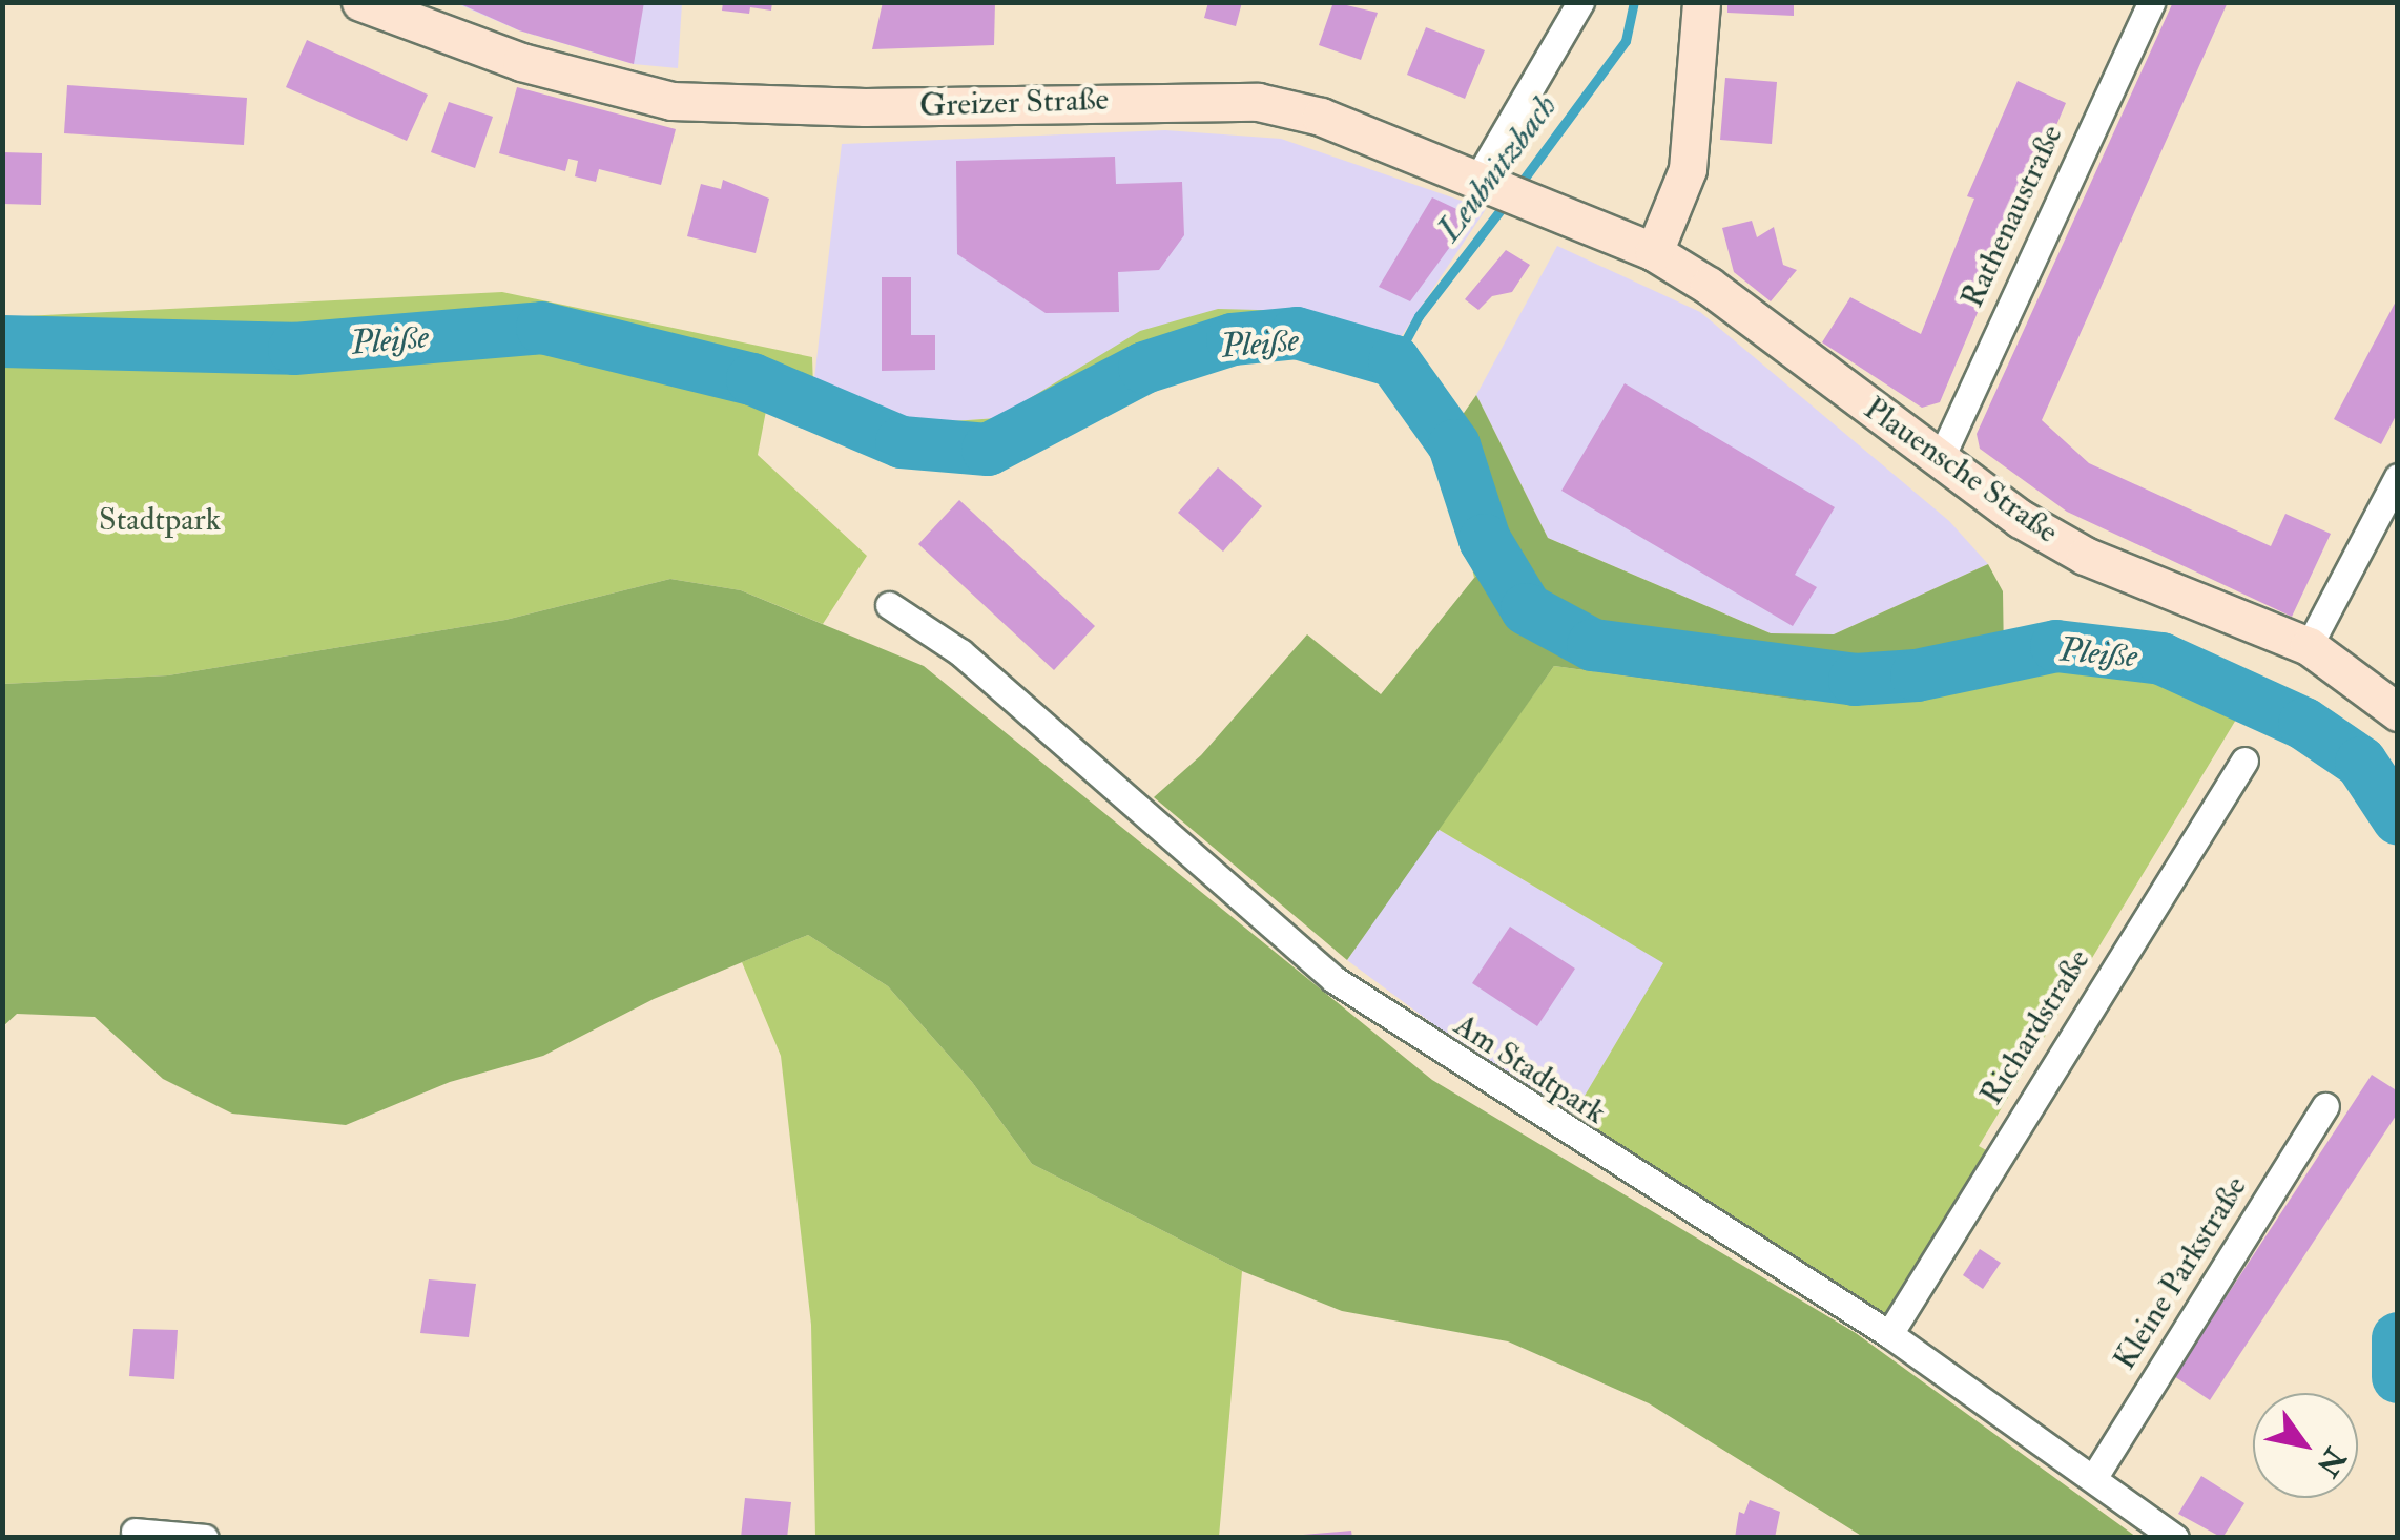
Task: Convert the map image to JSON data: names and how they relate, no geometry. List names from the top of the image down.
{
  "streets": {
    "street": [
      "Greizer Straße",
      "Rathenaustraße",
      "Plauensche Straße",
      "Richardstraße",
      "Am Stadtpark",
      "Kleine Parkstraße"
    ]
  },
  "crossings": [
    ["Greizer Straße", "Plauensche Straße"],
    ["Rathenaustraße", "Plauensche Straße"],
    ["Richardstraße", "Am Stadtpark"],
    ["Am Stadtpark", "Kleine Parkstraße"]
  ],
  "water": ["Leubnitzbach", "Pleiße"],
  "parks": ["Stadtpark"],
  "north": "bottom right"
}
